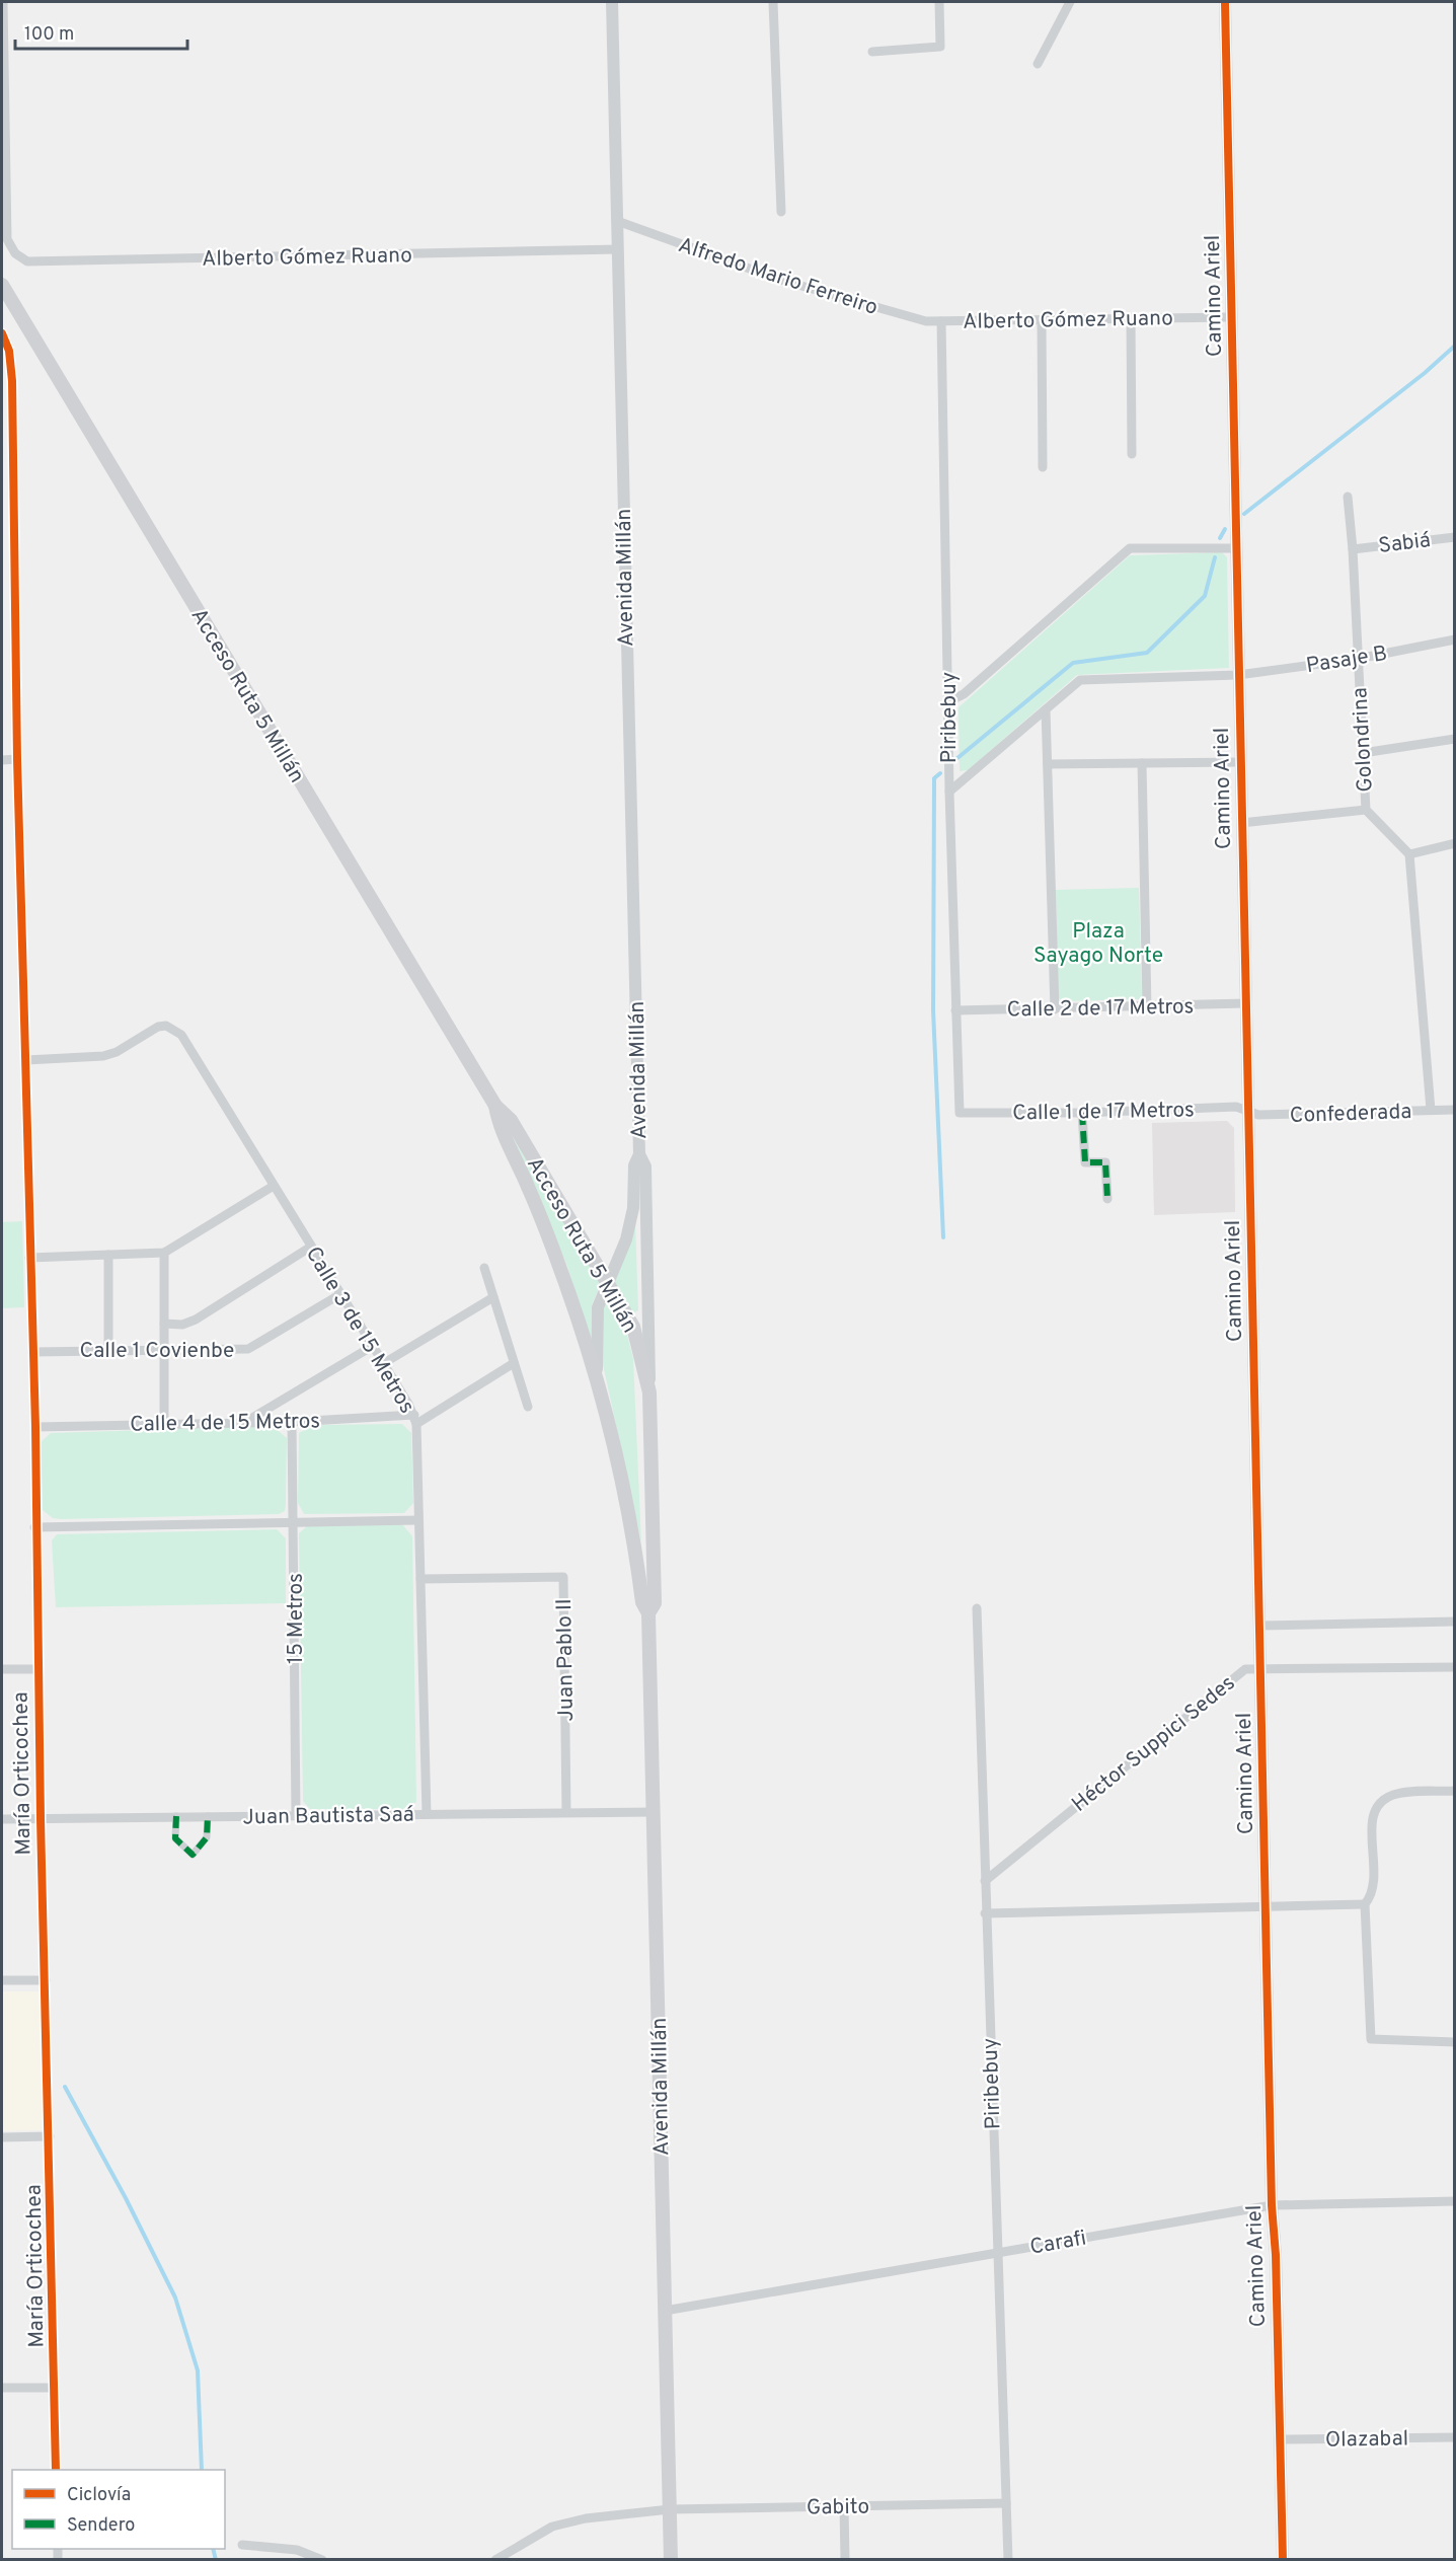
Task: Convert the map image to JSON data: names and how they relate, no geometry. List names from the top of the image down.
{
  "streets": {
    "main road": ["Avenida Millán", "Acceso Ruta 5 Millán"],
    "street": [
      "Alberto Gómez Ruano",
      "Alfredo Mario Ferreiro",
      "Camino Ariel",
      "Sabiá",
      "Pasaje B",
      "Piribebuy",
      "Golondrina",
      "Calle 2 de 17 Metros",
      "Calle 1 de 17 Metros",
      "Confederada",
      "Calle 3 de 15 Metros",
      "Calle 1 Covienbe",
      "Calle 4 de 15 Metros",
      "15 Metros",
      "Juan Pablo II",
      "Héctor Suppici Sedes",
      "María Orticochea",
      "Juan Bautista Saá",
      "Carafi",
      "Olazabal",
      "Gabito"
    ]
  },
  "crossings": [
    ["Alberto Gómez Ruano", "Alfredo Mario Ferreiro"],
    ["Alberto Gómez Ruano", "Camino Ariel"],
    ["Alberto Gómez Ruano", "Avenida Millán"],
    ["Alberto Gómez Ruano", "Piribebuy"],
    ["Alfredo Mario Ferreiro", "Avenida Millán"],
    ["Alfredo Mario Ferreiro", "Piribebuy"],
    ["Camino Ariel", "Pasaje B"],
    ["Camino Ariel", "Calle 2 de 17 Metros"],
    ["Camino Ariel", "Calle 1 de 17 Metros"],
    ["Camino Ariel", "Confederada"],
    ["Camino Ariel", "Héctor Suppici Sedes"],
    ["Camino Ariel", "Carafi"],
    ["Camino Ariel", "Olazabal"],
    ["Sabiá", "Golondrina"],
    ["Avenida Millán", "Acceso Ruta 5 Millán"],
    ["Avenida Millán", "Juan Bautista Saá"],
    ["Avenida Millán", "Carafi"],
    ["Avenida Millán", "Gabito"],
    ["Pasaje B", "Piribebuy"],
    ["Pasaje B", "Golondrina"],
    ["Piribebuy", "Calle 2 de 17 Metros"],
    ["Piribebuy", "Calle 1 de 17 Metros"],
    ["Piribebuy", "Héctor Suppici Sedes"],
    ["Piribebuy", "Carafi"],
    ["Piribebuy", "Gabito"],
    ["Calle 1 de 17 Metros", "Confederada"],
    ["Calle 3 de 15 Metros", "Calle 1 Covienbe"],
    ["Calle 3 de 15 Metros", "Calle 4 de 15 Metros"],
    ["Calle 3 de 15 Metros", "Juan Pablo II"],
    ["Calle 3 de 15 Metros", "María Orticochea"],
    ["Calle 3 de 15 Metros", "Juan Bautista Saá"],
    ["Calle 1 Covienbe", "María Orticochea"],
    ["Calle 4 de 15 Metros", "15 Metros"],
    ["Calle 4 de 15 Metros", "María Orticochea"],
    ["15 Metros", "Juan Bautista Saá"],
    ["Juan Pablo II", "Juan Bautista Saá"],
    ["María Orticochea", "Juan Bautista Saá"]
  ],
  "parks": ["Plaza Sayago Norte"],
  "legend": ["Ciclovía", "Sendero"],
  "scale_bar": "100 m"
}
